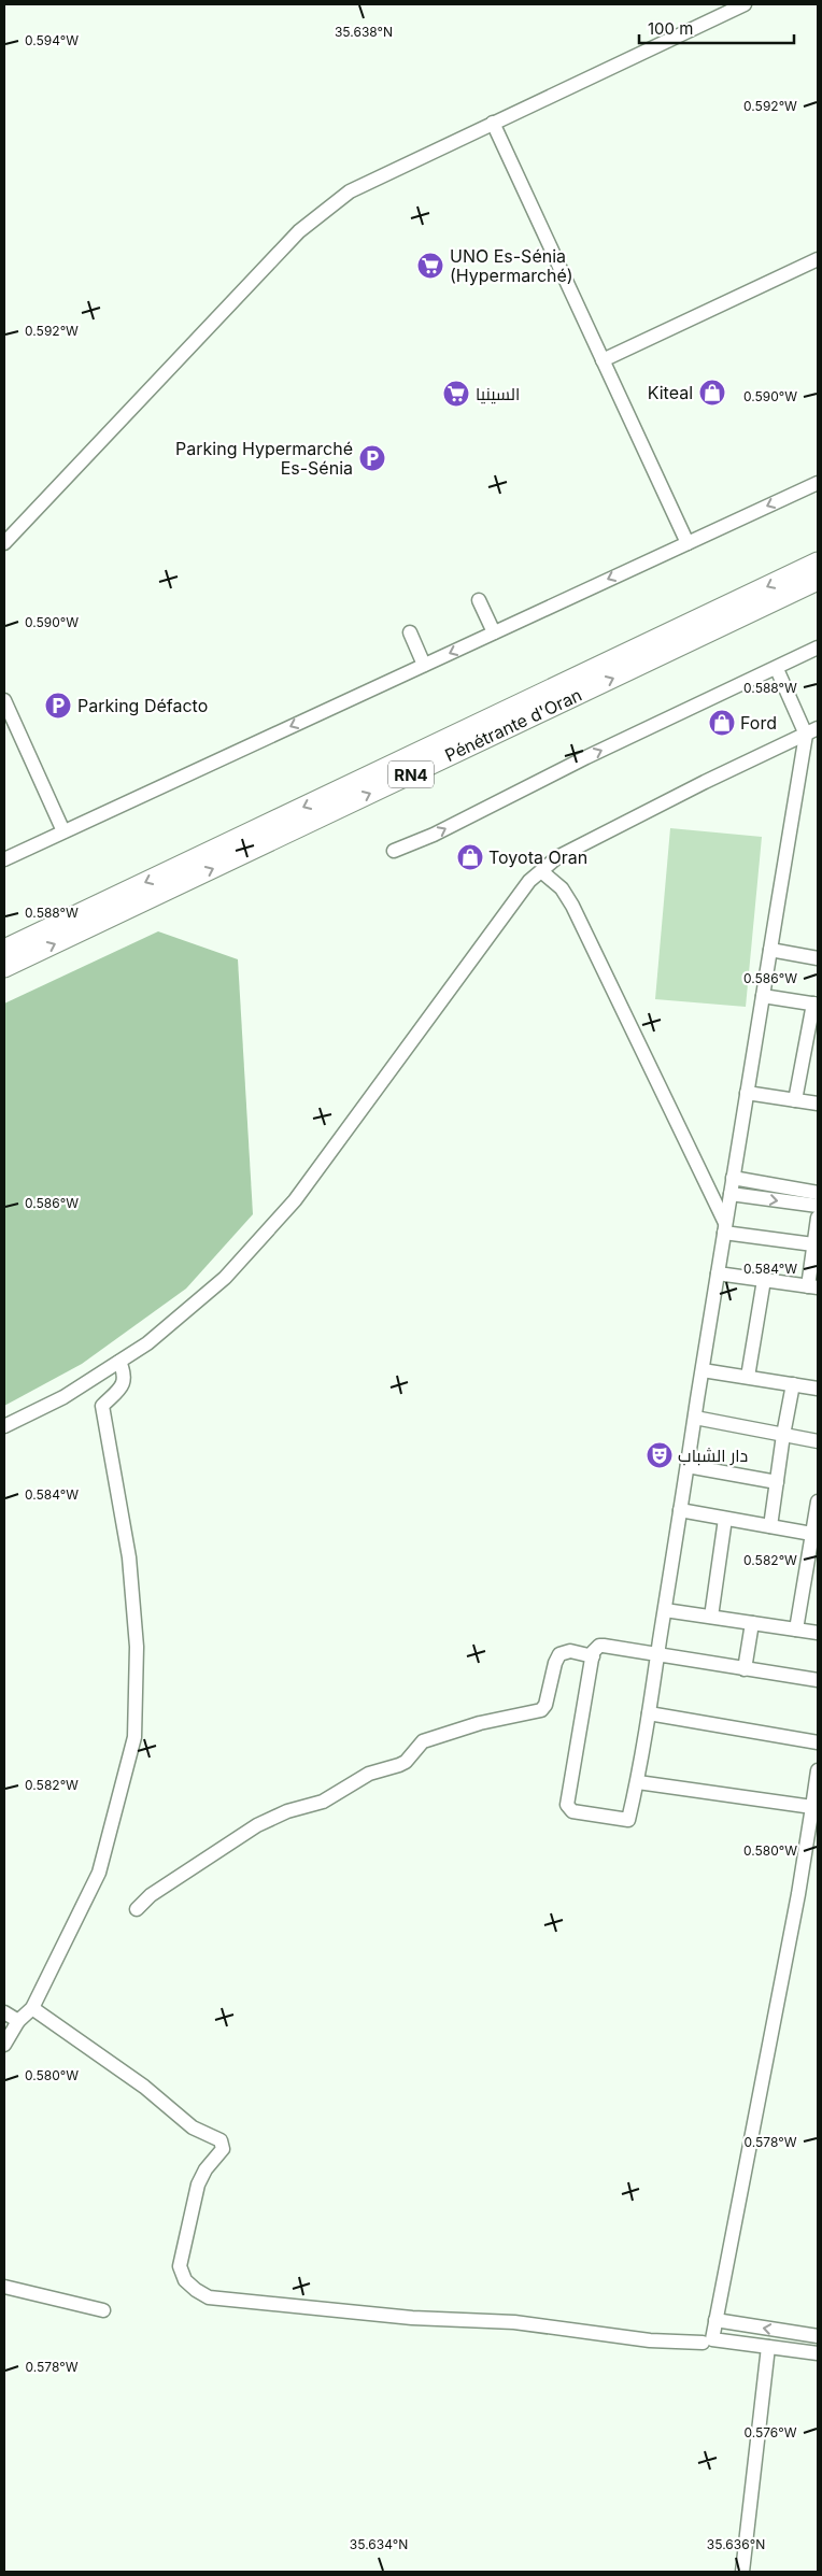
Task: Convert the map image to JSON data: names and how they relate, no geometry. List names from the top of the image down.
{
  "streets": {
    "highway": ["Pénétrante d'Oran", "RN4"]
  },
  "places": {
    "supermarket": ["UNO Es-Sénia (Hypermarché)", "السينيا"],
    "shop": ["Kiteal", "Ford", "Toyota Oran"],
    "parking": ["Parking Hypermarché Es-Sénia", "Parking Défacto"],
    "theatre": ["دار الشباب"]
  },
  "scale_bar": "100 m",
  "coordinates": [
    "35.638°N",
    "0.594°W",
    "0.592°W",
    "0.590°W",
    "0.588°W",
    "0.586°W",
    "0.584°W",
    "0.582°W",
    "0.580°W",
    "0.578°W",
    "0.576°W",
    "35.634°N",
    "35.636°N"
  ]
}
